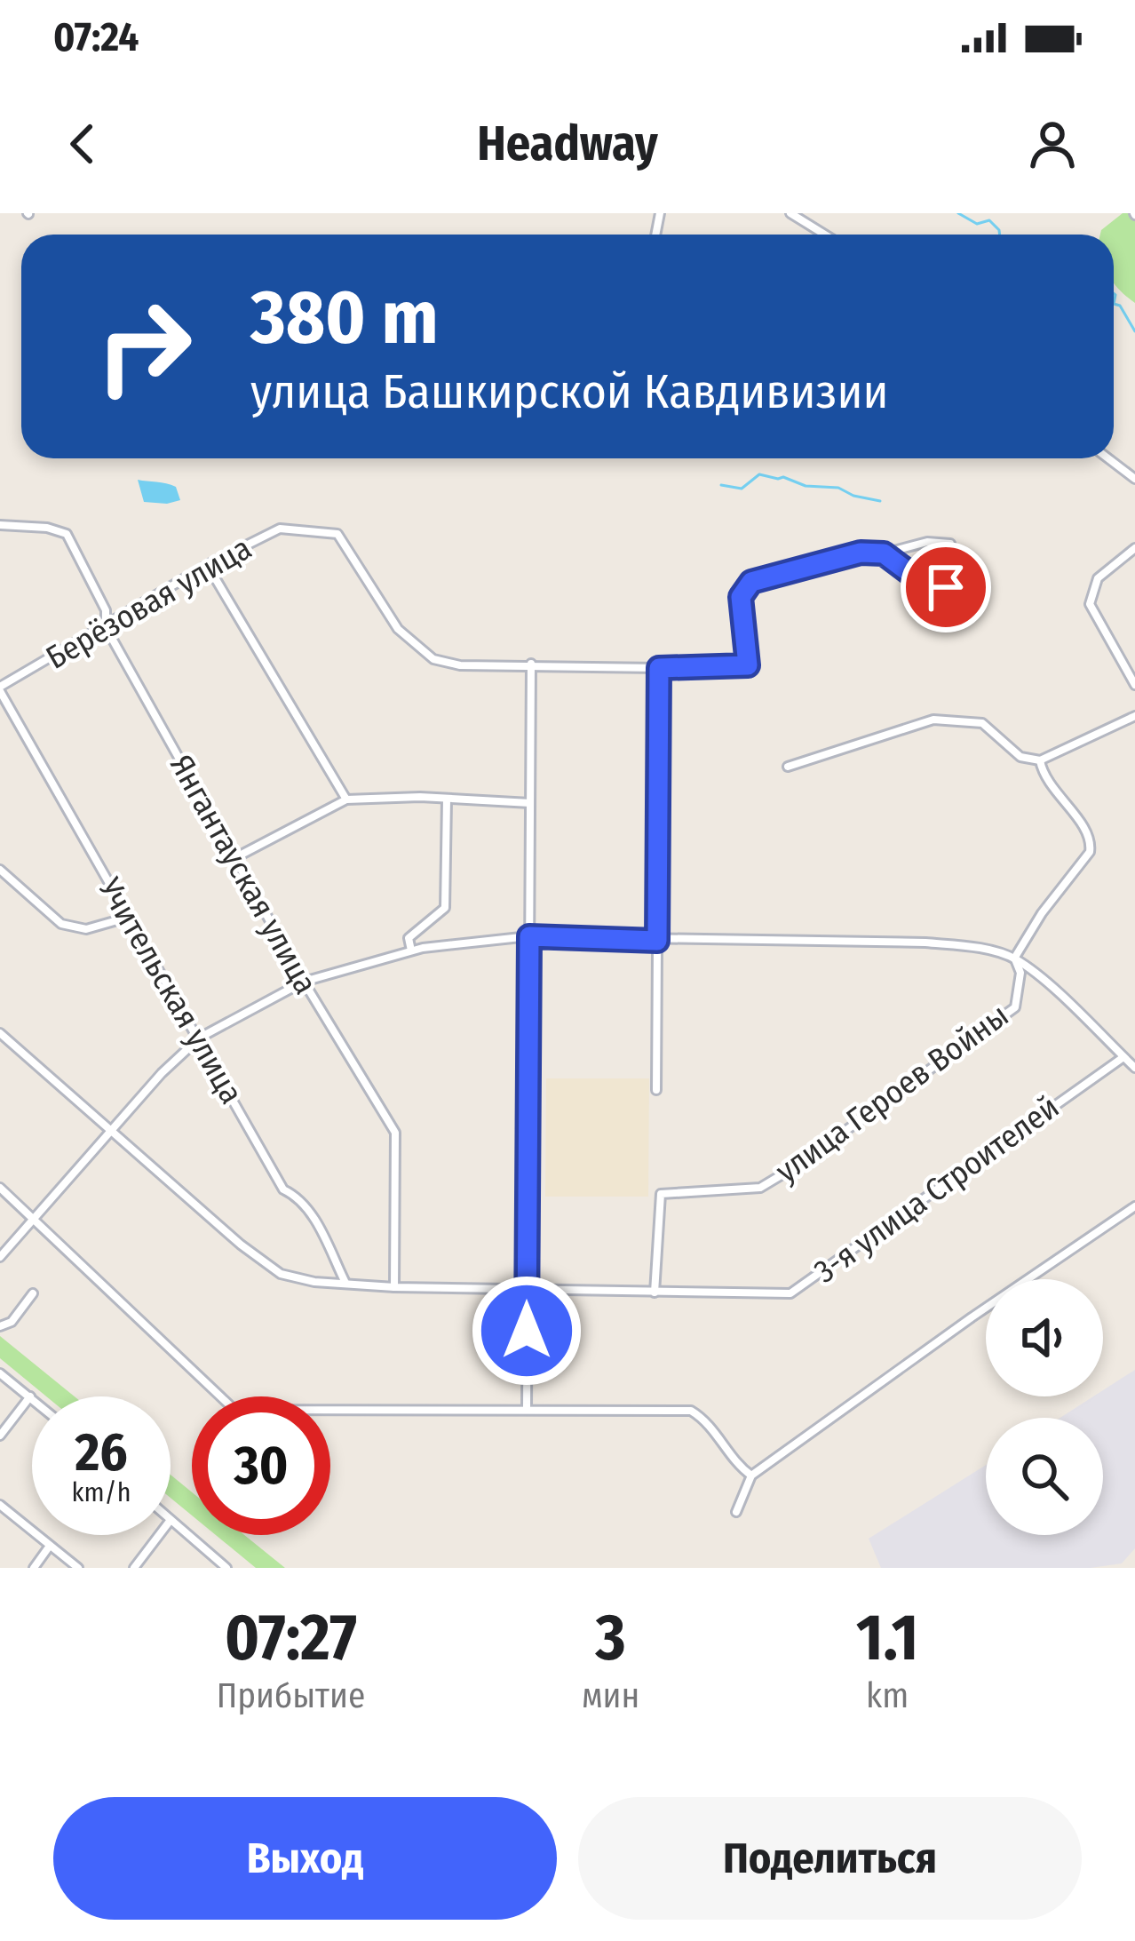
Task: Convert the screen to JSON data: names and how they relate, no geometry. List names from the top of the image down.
{
  "streets": {
    "street": [
      "Берёзовая улица",
      "Янгантауская улица",
      "Учительская улица",
      "улица Героев Войны",
      "3-я улица Строителей"
    ]
  },
  "crossings": [
    ["Берёзовая улица", "Янгантауская улица"],
    ["Берёзовая улица", "Учительская улица"],
    ["Янгантауская улица", "3-я улица Строителей"],
    ["Учительская улица", "3-я улица Строителей"],
    ["улица Героев Войны", "3-я улица Строителей"]
  ],
  "page": {
    "status": "07:24",
    "header": "Headway",
    "turn": ["380 m", "улица Башкирской Кавдивизии"],
    "speed": "26 km/h",
    "limit": "30",
    "eta": [
      "07:27",
      "Прибытие",
      "3",
      "мин",
      "1.1",
      "km"
    ],
    "buttons": ["Выход", "Поделиться"]
  }
}
